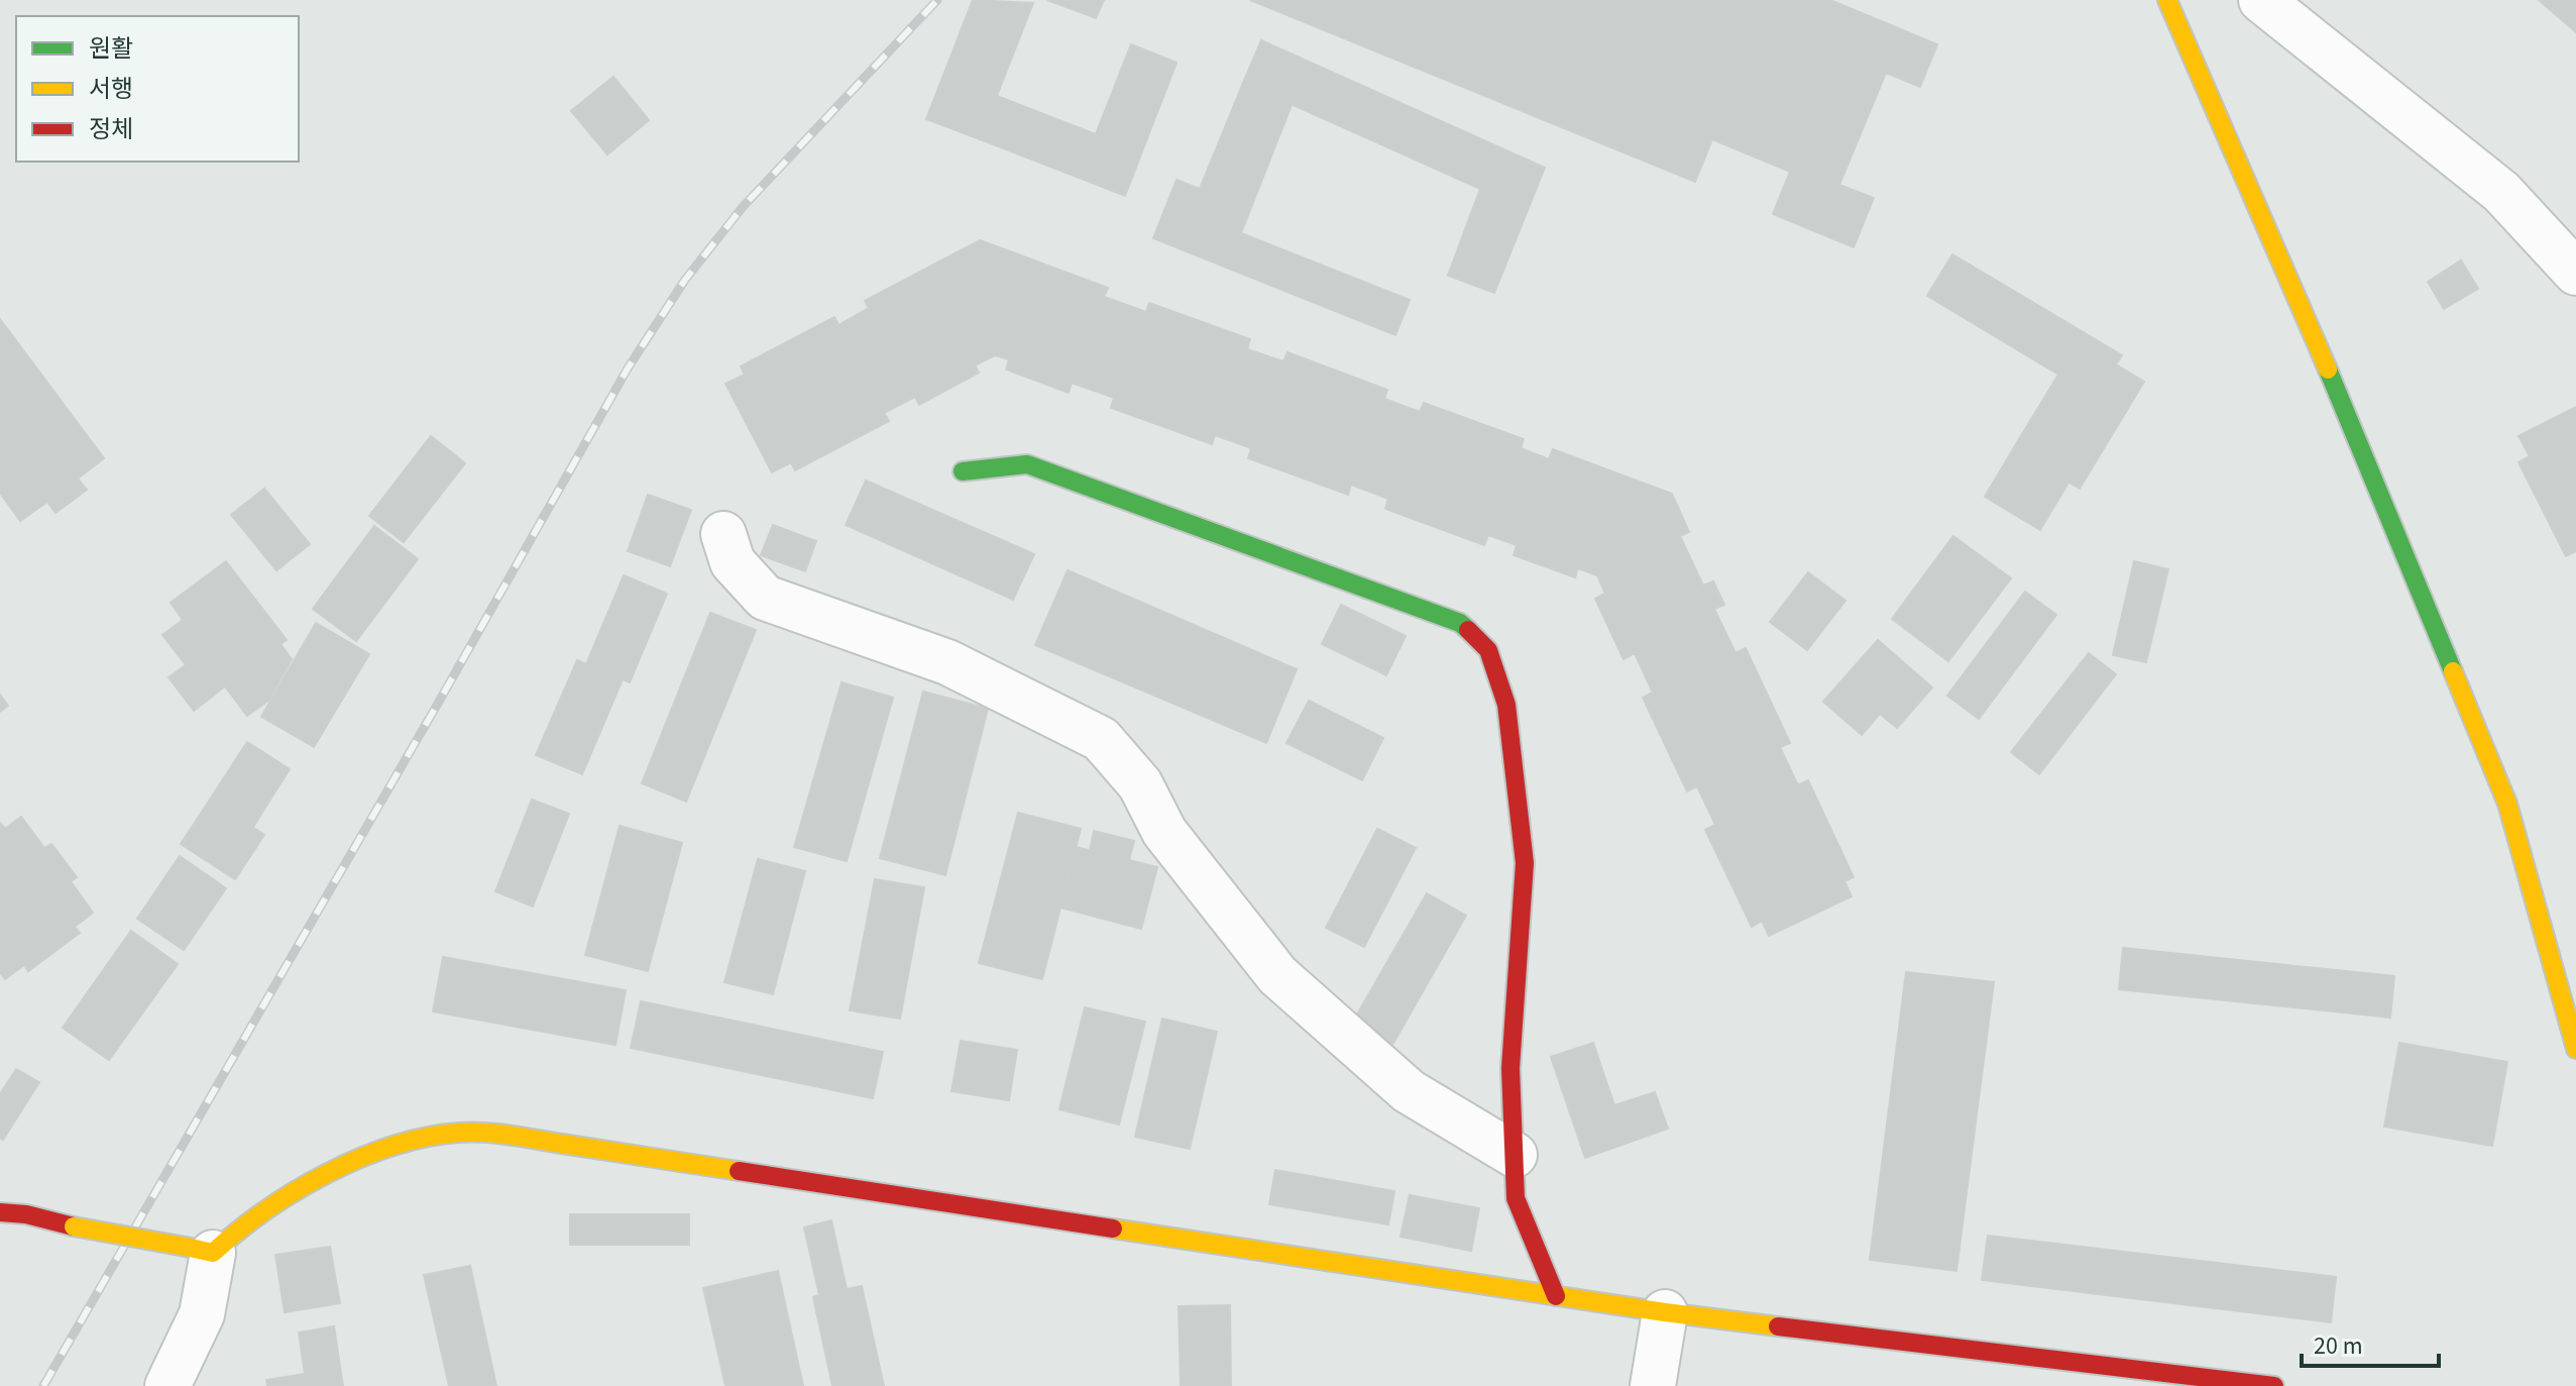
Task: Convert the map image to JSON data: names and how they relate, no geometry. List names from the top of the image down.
{
  "legend": ["원활", "서행", "정체"],
  "scale_bar": "20 m"
}
